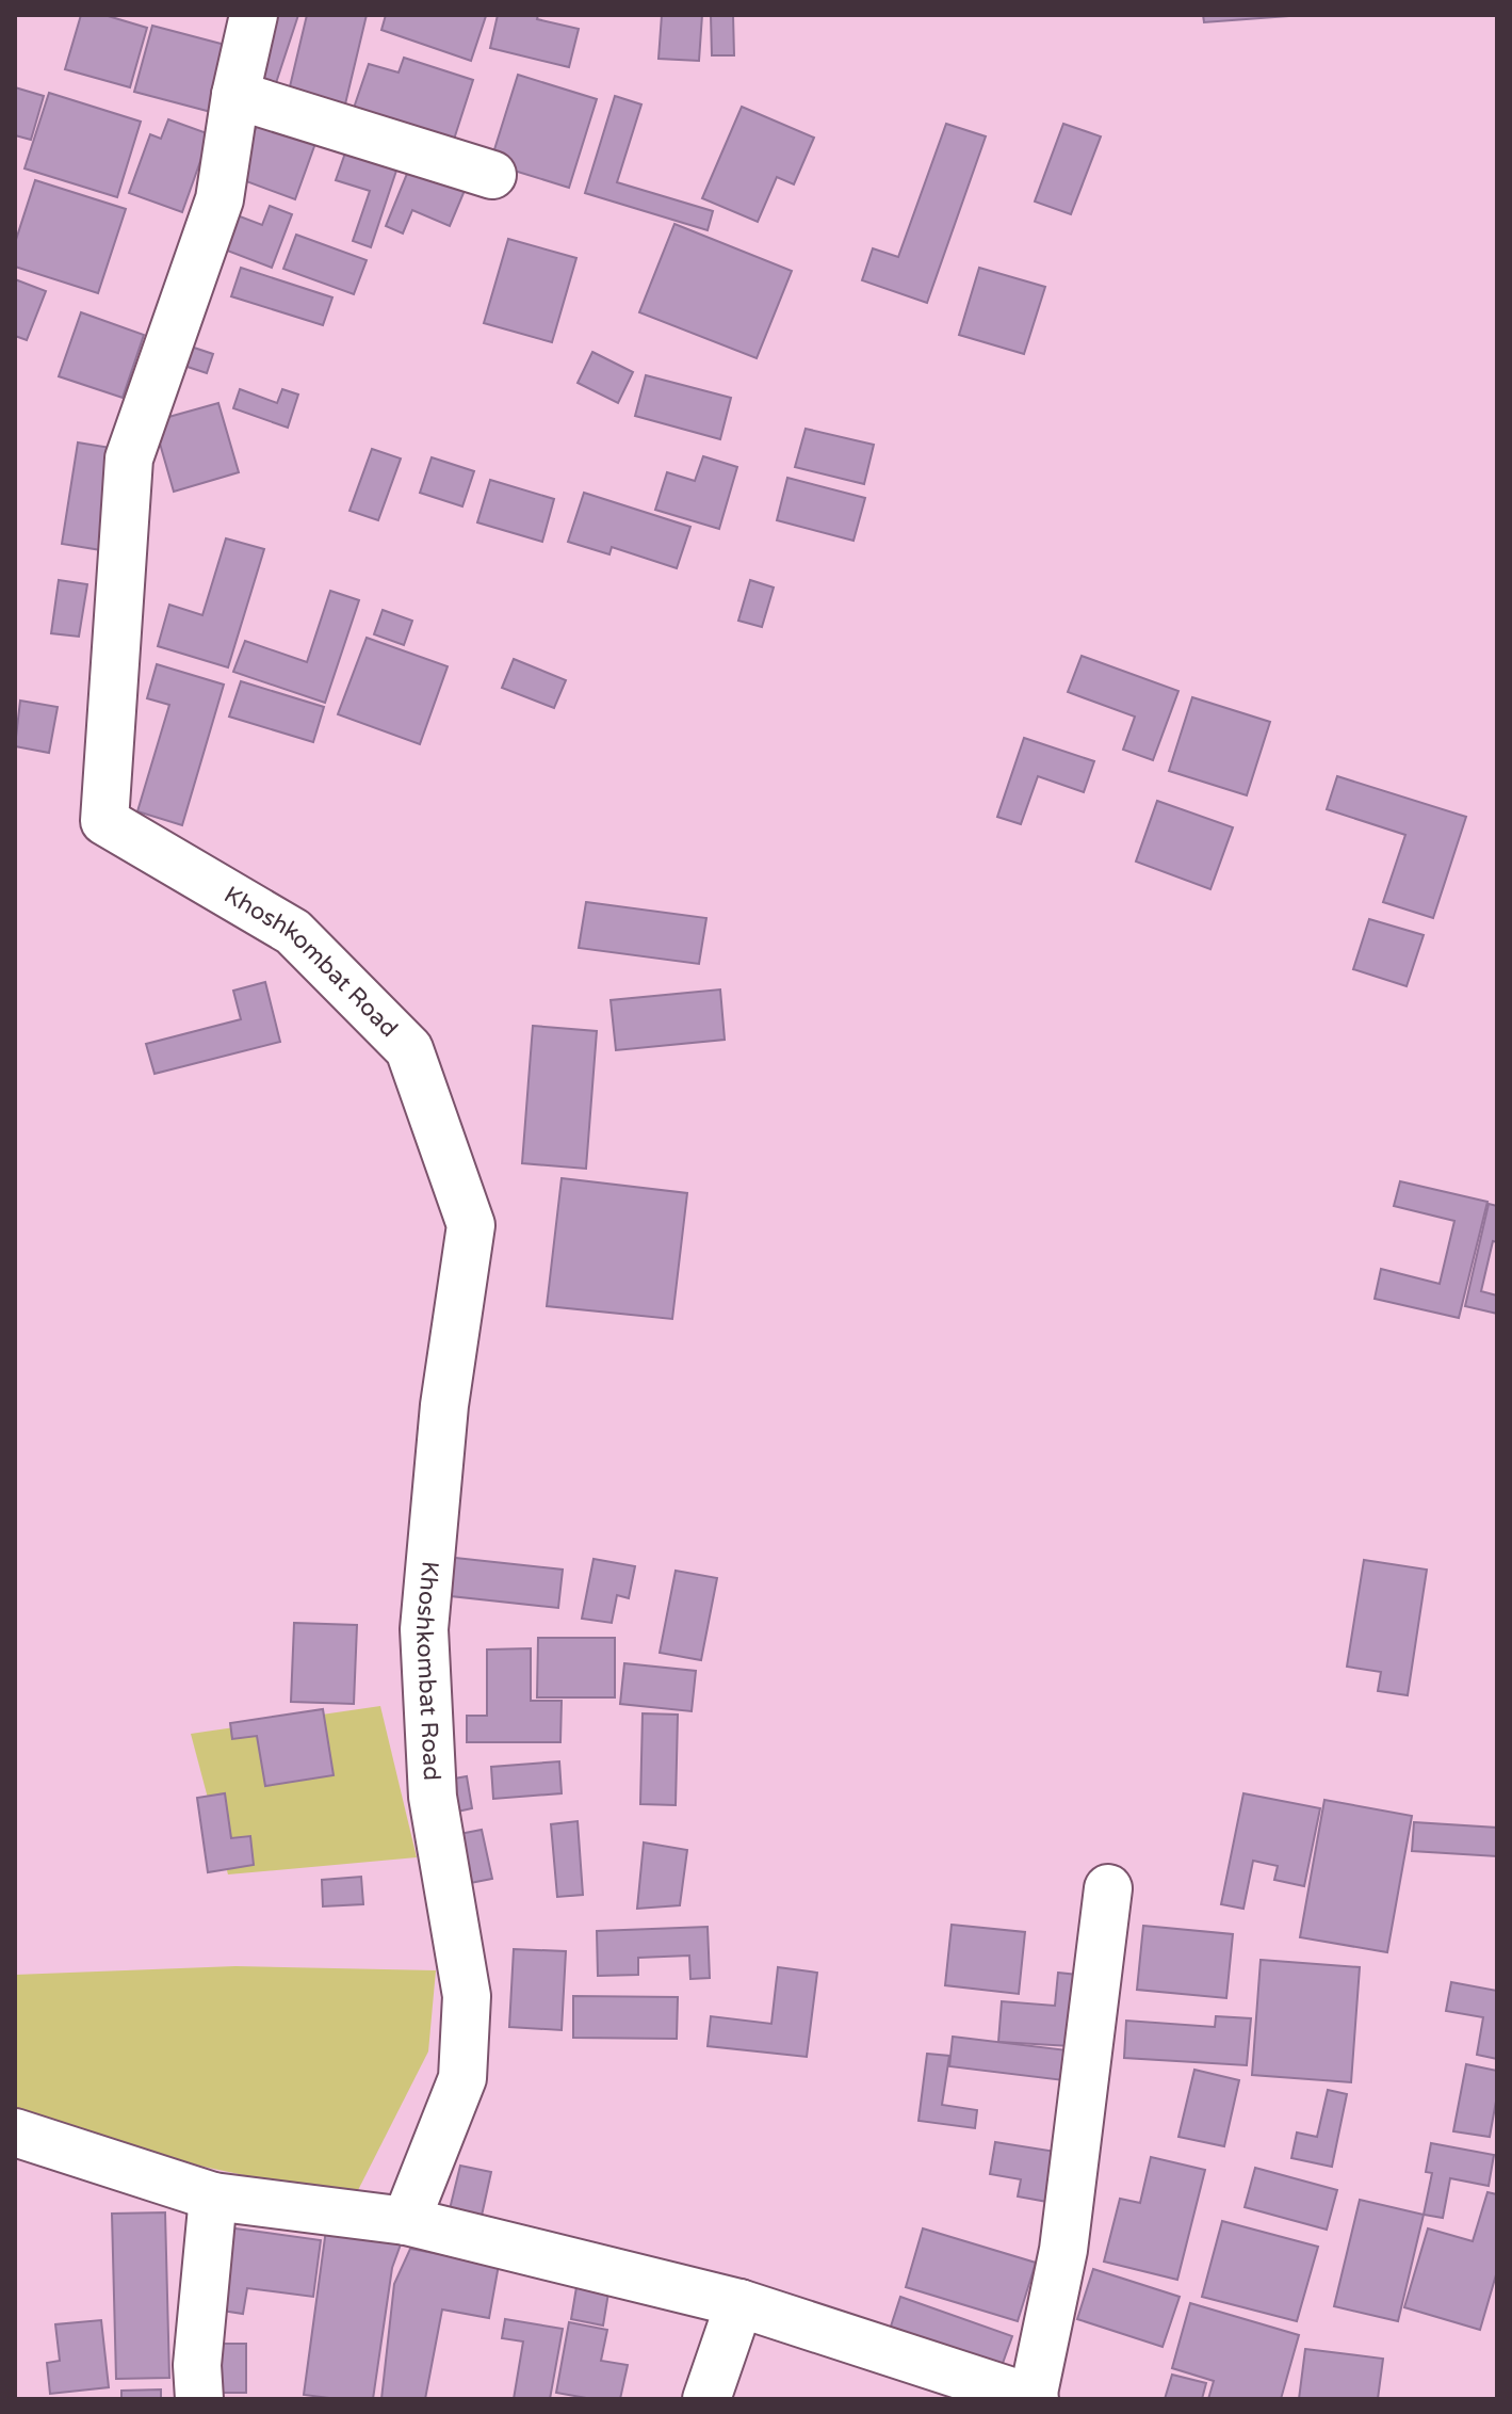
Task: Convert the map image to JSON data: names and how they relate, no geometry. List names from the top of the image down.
{
  "streets": {
    "street": ["Khoshkombat Road"]
  }
}
